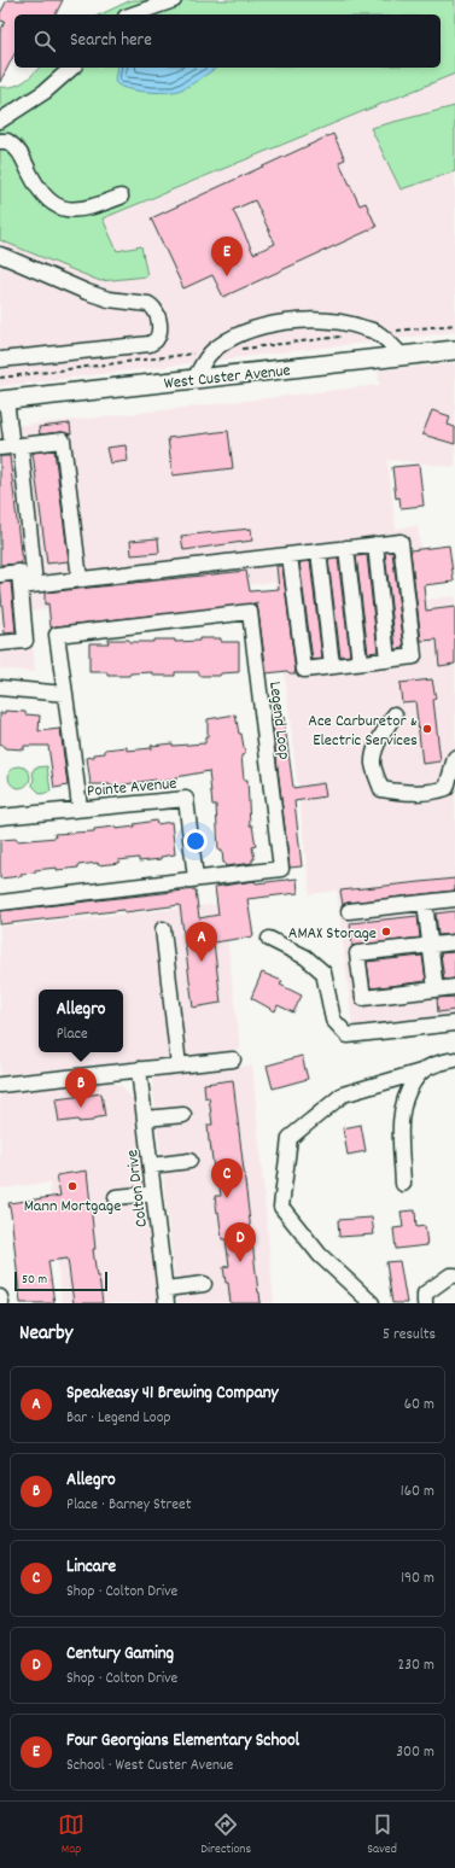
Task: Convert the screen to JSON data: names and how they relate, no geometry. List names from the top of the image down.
{
  "streets": {
    "main road": ["West Custer Avenue"],
    "street": ["Legend Loop", "Pointe Avenue", "Colton Drive"]
  },
  "crossings": [
    ["Legend Loop", "Pointe Avenue"]
  ],
  "places": ["Ace Carburetor & Electric Services", "AMAX Storage", "Mann Mortgage"],
  "scale_bar": "50 m",
  "page": {
    "search": "Search here",
    "pins": [
      "E",
      "A",
      "B",
      "C",
      "D"
    ],
    "popup": ["Allegro", "Place"],
    "scale": "50 m",
    "heading": ["Nearby", "5 results"],
    "list": [
      {
        "mark": "A",
        "name": "Speakeasy 41 Brewing Company",
        "note": "Bar · Legend Loop",
        "value": "60 m"
      },
      {
        "mark": "B",
        "name": "Allegro",
        "note": "Place · Barney Street",
        "value": "160 m"
      },
      {
        "mark": "C",
        "name": "Lincare",
        "note": "Shop · Colton Drive",
        "value": "190 m"
      },
      {
        "mark": "D",
        "name": "Century Gaming",
        "note": "Shop · Colton Drive",
        "value": "230 m"
      },
      {
        "mark": "E",
        "name": "Four Georgians Elementary School",
        "note": "School · West Custer Avenue",
        "value": "300 m"
      }
    ],
    "nav": ["Map", "Directions", "Saved"]
  }
}
